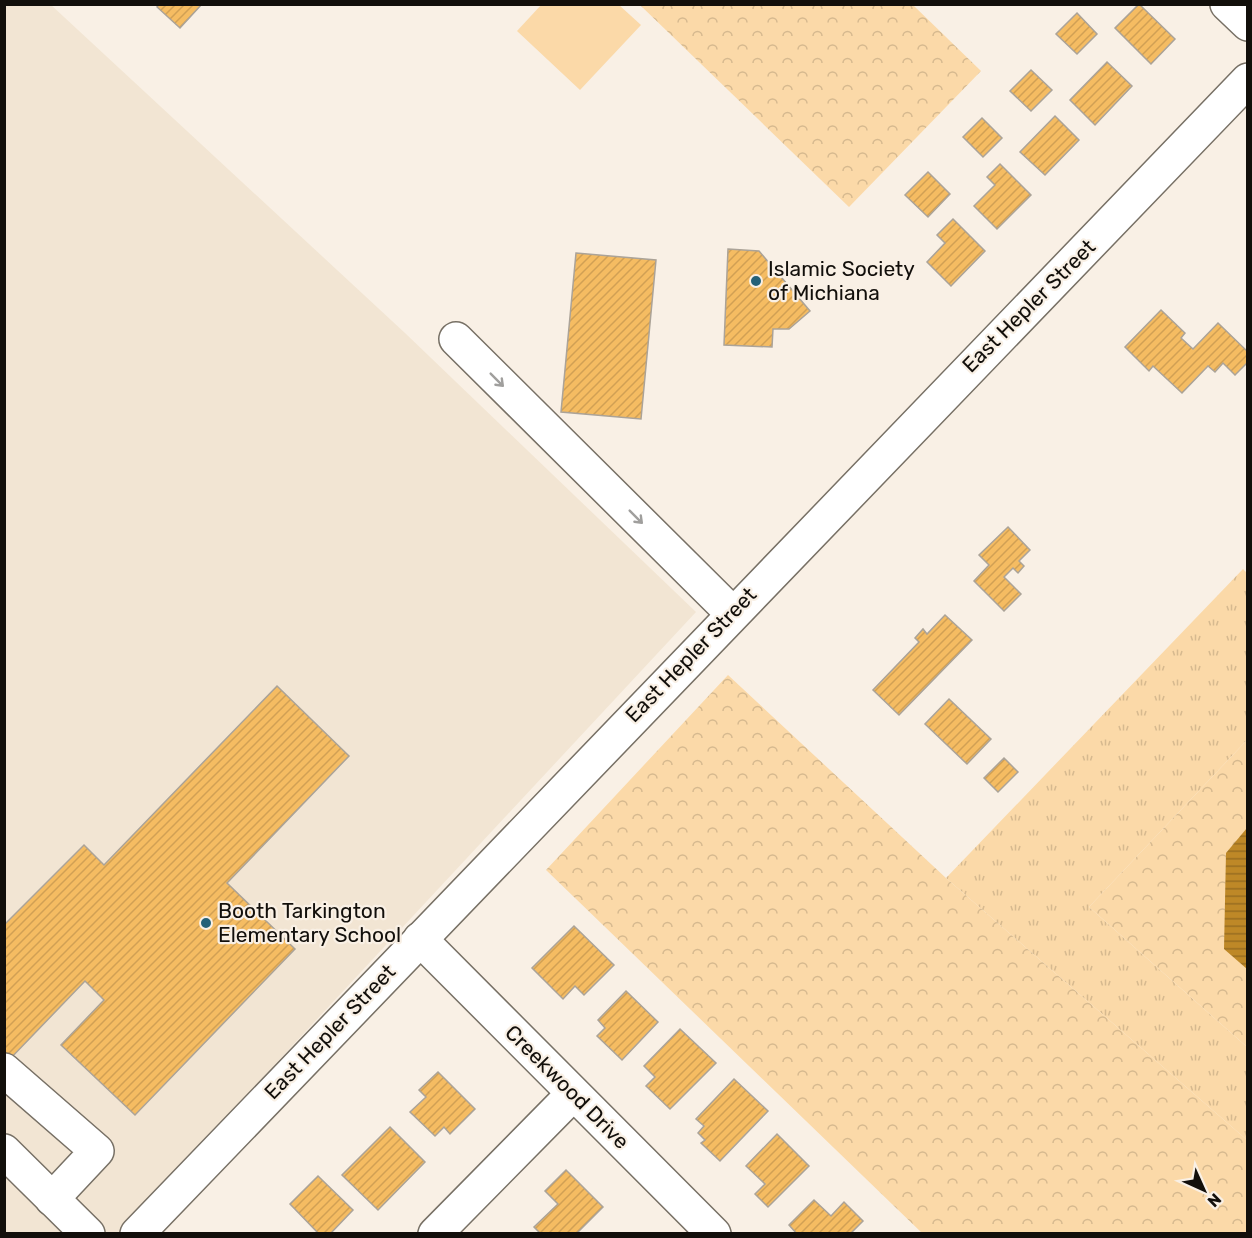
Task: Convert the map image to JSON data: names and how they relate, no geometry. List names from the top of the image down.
{
  "streets": {
    "street": ["East Hepler Street", "Creekwood Drive"]
  },
  "crossings": [
    ["East Hepler Street", "Creekwood Drive"]
  ],
  "places": ["Islamic Society of Michiana", "Booth Tarkington Elementary School"],
  "north": "bottom right"
}
